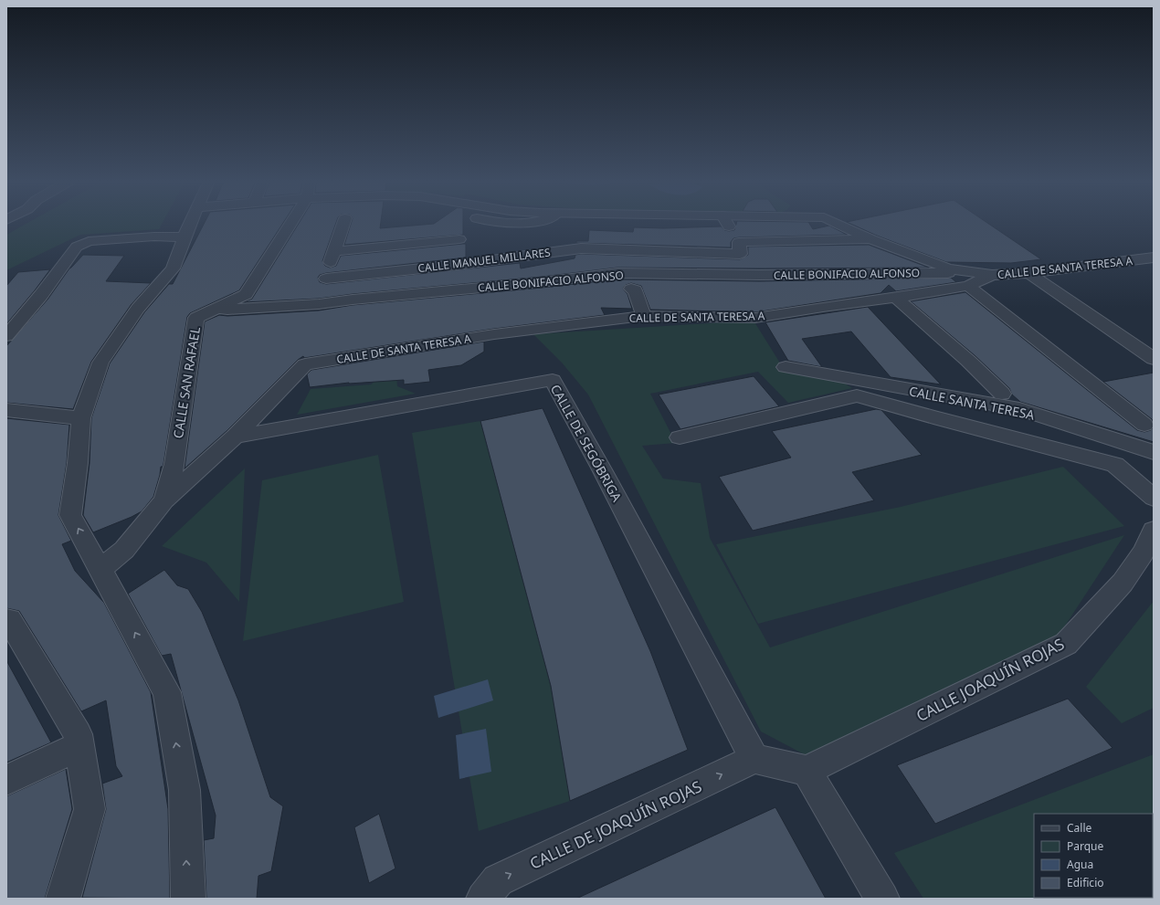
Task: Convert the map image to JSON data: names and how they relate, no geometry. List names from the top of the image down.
{
  "streets": {
    "street": [
      "CALLE MANUEL MILLARES",
      "CALLE DE SANTA TERESA A",
      "CALLE BONIFACIO ALFONSO",
      "CALLE SAN RAFAEL",
      "CALLE SANTA TERESA",
      "CALLE DE SEGÓBRIGA",
      "CALLE JOAQUÍN ROJAS",
      "CALLE DE JOAQUÍN ROJAS"
    ]
  },
  "crossings": [
    ["CALLE DE SANTA TERESA A", "CALLE BONIFACIO ALFONSO"],
    ["CALLE DE SANTA TERESA A", "CALLE DE SEGÓBRIGA"],
    ["CALLE BONIFACIO ALFONSO", "CALLE SAN RAFAEL"],
    ["CALLE DE SEGÓBRIGA", "CALLE DE JOAQUÍN ROJAS"]
  ],
  "one_way": ["CALLE DE JOAQUÍN ROJAS"],
  "legend": [
    "Calle",
    "Parque",
    "Agua",
    "Edificio"
  ]
}
